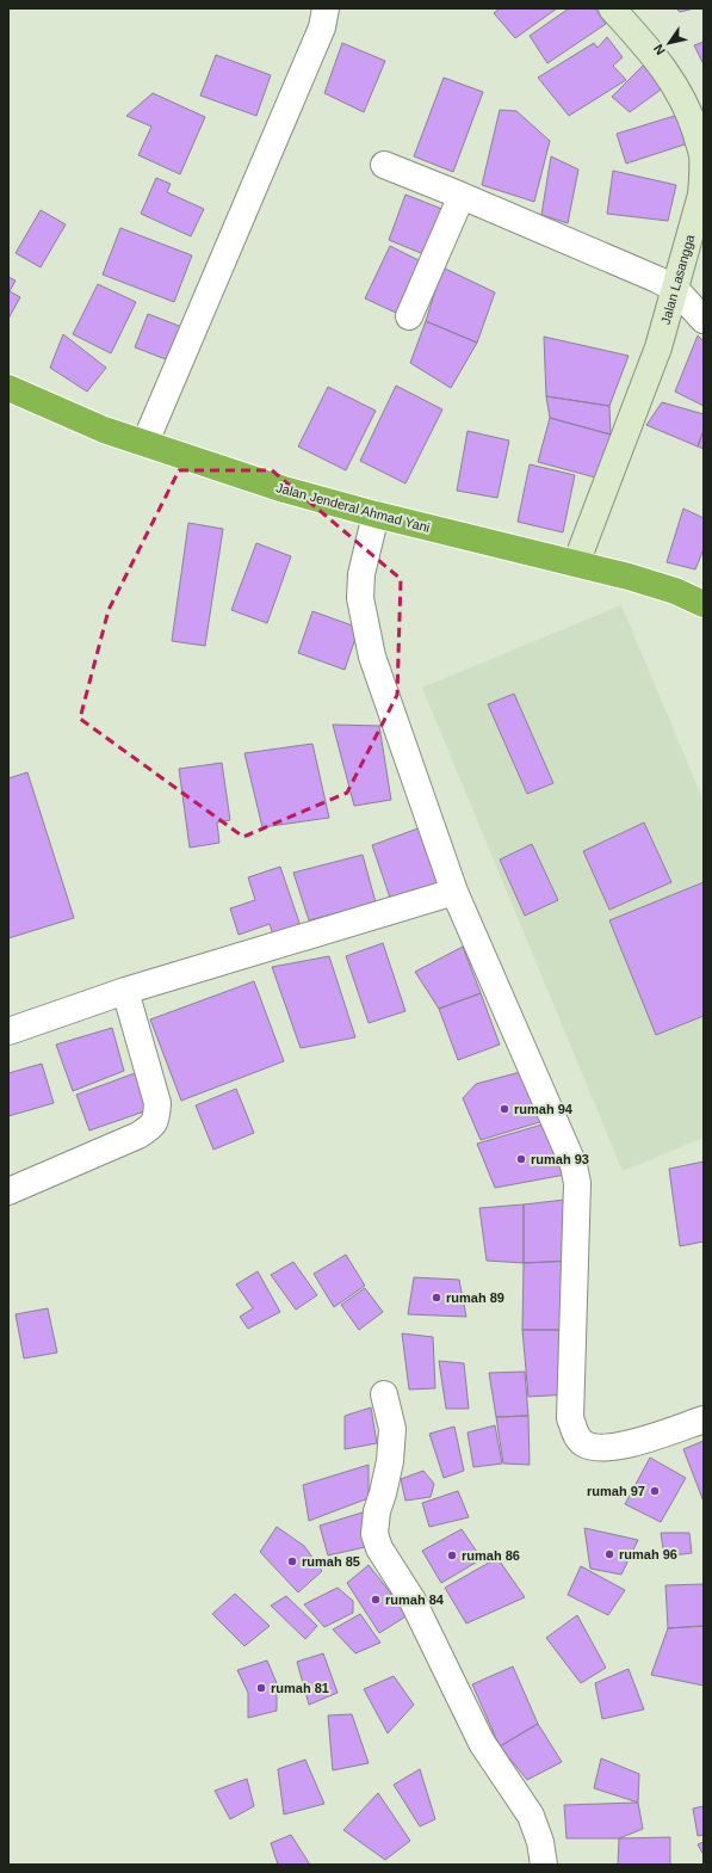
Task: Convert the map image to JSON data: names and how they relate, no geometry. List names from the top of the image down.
{
  "streets": {
    "highway": ["Jalan Jenderal Ahmad Yani"],
    "street": ["Jalan Lasangga"]
  },
  "crossings": [
    ["Jalan Lasangga", "Jalan Jenderal Ahmad Yani"]
  ],
  "places": [
    "rumah 94",
    "rumah 93",
    "rumah 89",
    "rumah 97",
    "rumah 96",
    "rumah 86",
    "rumah 85",
    "rumah 84",
    "rumah 81"
  ],
  "north": "bottom left"
}
